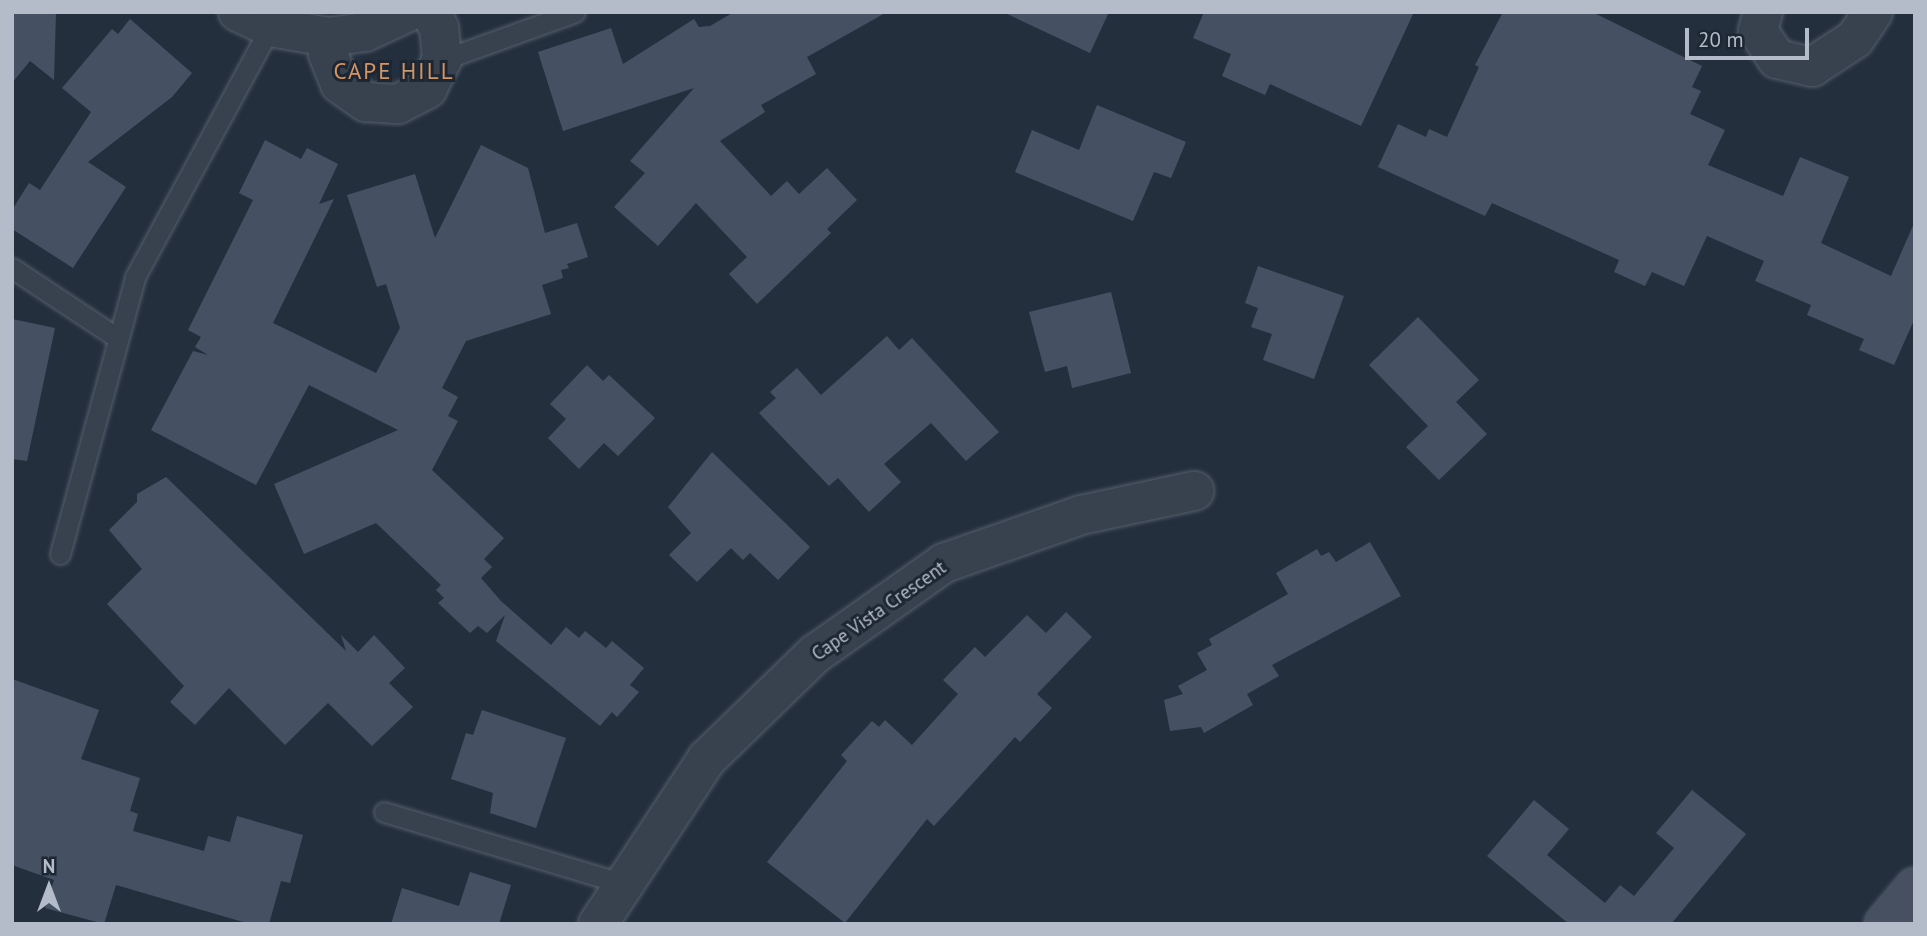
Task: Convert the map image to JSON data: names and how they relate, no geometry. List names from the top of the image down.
{
  "streets": {
    "street": ["Cape Vista Crescent"]
  },
  "districts": ["CAPE HILL"],
  "scale_bar": "20 m",
  "north": "top"
}
